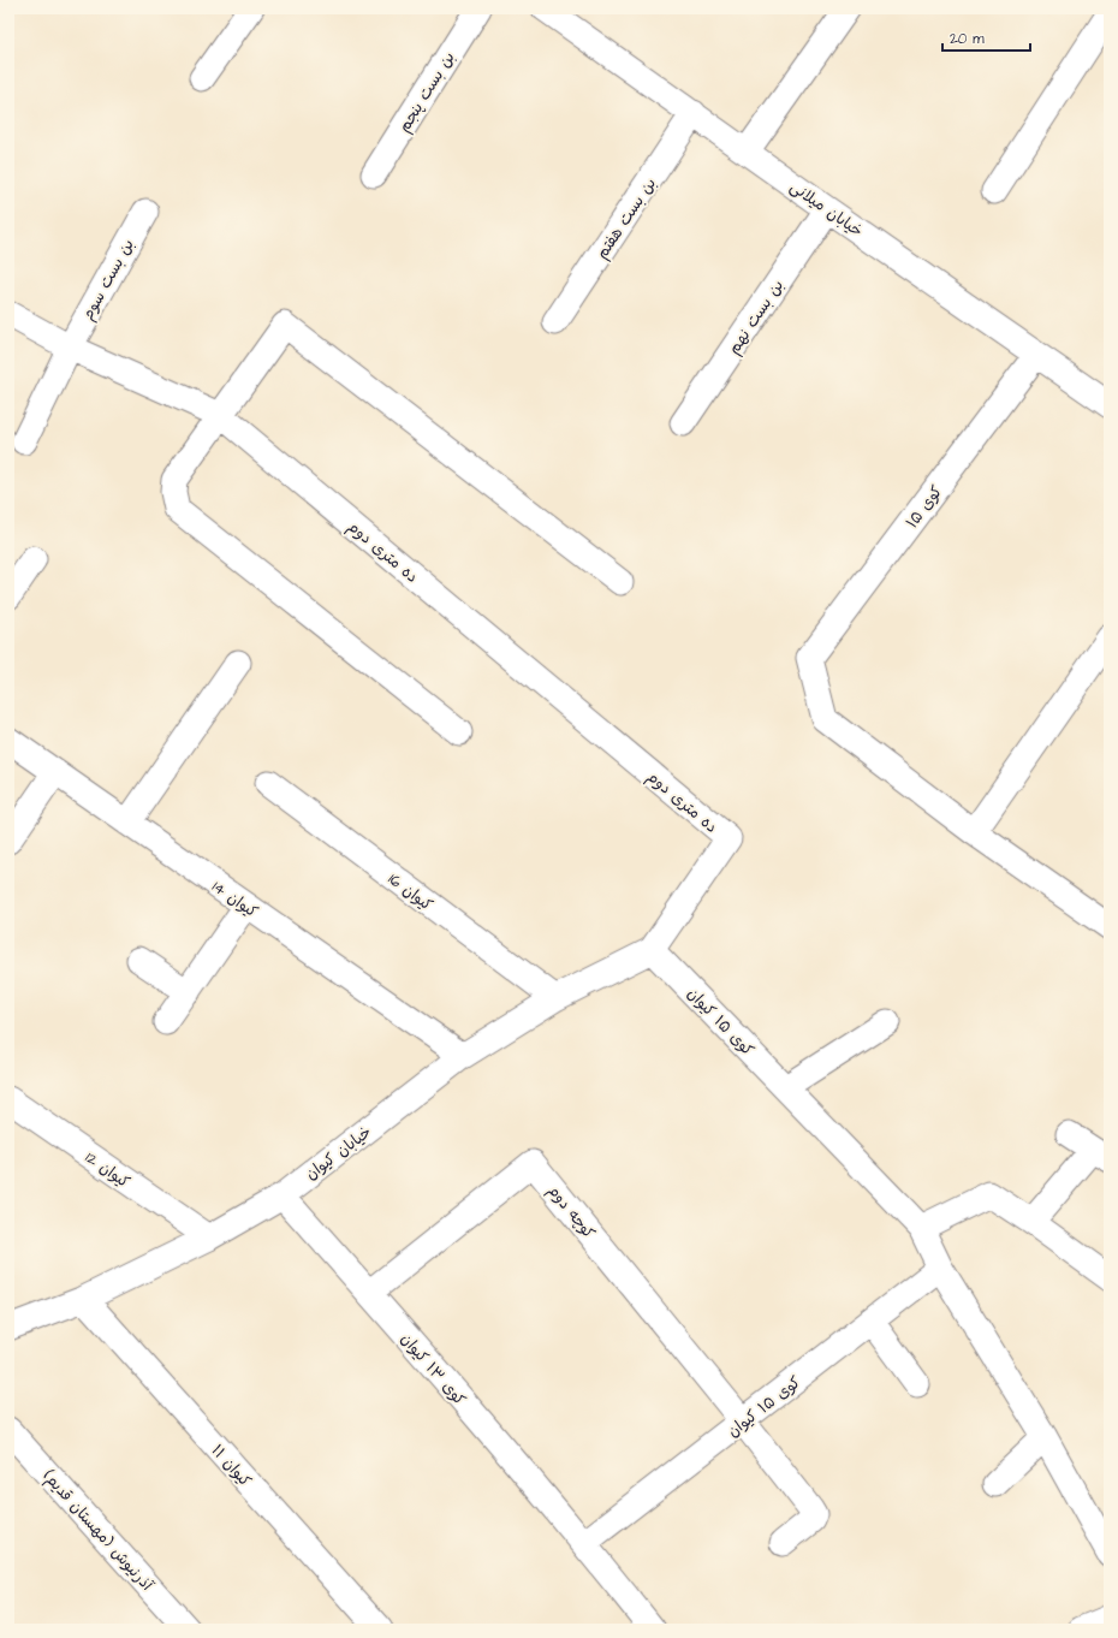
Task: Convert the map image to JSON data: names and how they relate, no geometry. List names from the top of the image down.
{
  "streets": {
    "street": [
      "بن بست پنجم",
      "خیابان میلانی",
      "بن بست هفتم",
      "بن بست سوم",
      "بن بست نهم",
      "کوی ۱۵",
      "ده متری دوم",
      "کیوان 16",
      "کیوان 14",
      "کوی ۱۵ کیوان",
      "خیابان کیوان",
      "کیوان 12",
      "کوچه دوم",
      "کوی ۱۳ کیوان",
      "کیوان ۱۱",
      "آذرنیوش (مهستان قدیم)"
    ]
  },
  "crossings": [
    ["خیابان میلانی", "بن بست هفتم"],
    ["خیابان میلانی", "بن بست نهم"],
    ["خیابان میلانی", "کوی ۱۵"],
    ["بن بست سوم", "ده متری دوم"],
    ["ده متری دوم", "کوی ۱۵ کیوان"],
    ["ده متری دوم", "خیابان کیوان"],
    ["کیوان 16", "خیابان کیوان"],
    ["کیوان 14", "خیابان کیوان"],
    ["کوی ۱۵ کیوان", "خیابان کیوان"],
    ["کوی ۱۵ کیوان", "کوچه دوم"],
    ["کوی ۱۵ کیوان", "کوی ۱۳ کیوان"],
    ["خیابان کیوان", "کیوان 12"],
    ["خیابان کیوان", "کوی ۱۳ کیوان"],
    ["خیابان کیوان", "کیوان ۱۱"],
    ["کوچه دوم", "کوی ۱۳ کیوان"]
  ],
  "scale_bar": "20 m"
}
